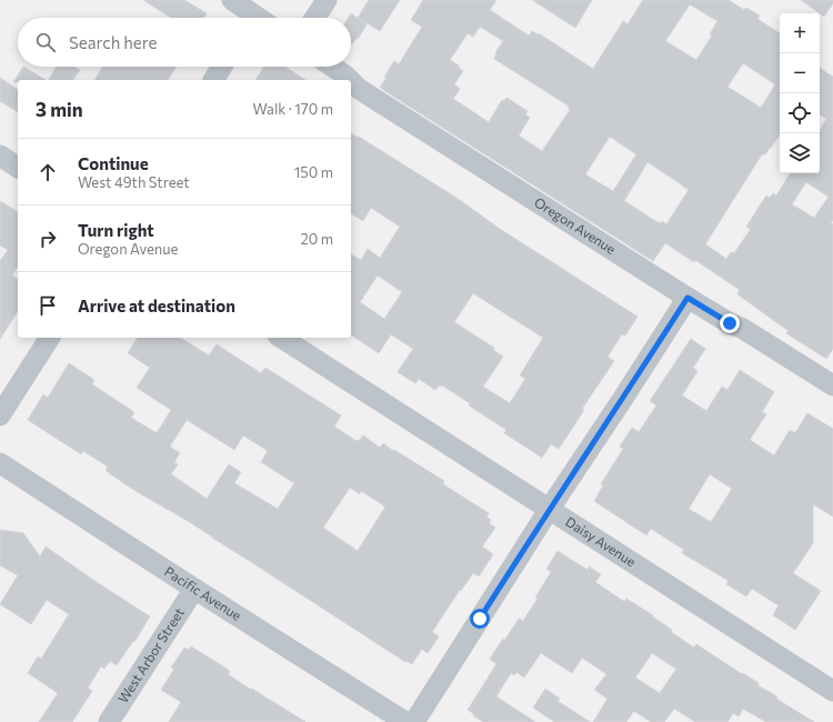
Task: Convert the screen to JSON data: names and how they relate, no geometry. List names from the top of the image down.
{
  "streets": {
    "street": [
      "Oregon Avenue",
      "Daisy Avenue",
      "Pacific Avenue",
      "West Arbor Street"
    ]
  },
  "crossings": [
    ["Pacific Avenue", "West Arbor Street"]
  ],
  "page": {
    "map_buttons": ["+", "−"],
    "search": "Search here",
    "heading": ["3 min", "Walk · 170 m"],
    "list": [
      ["Continue", "West 49th Street", "150 m"],
      ["Turn right", "Oregon Avenue", "20 m"],
      "Arrive at destination"
    ]
  }
}
